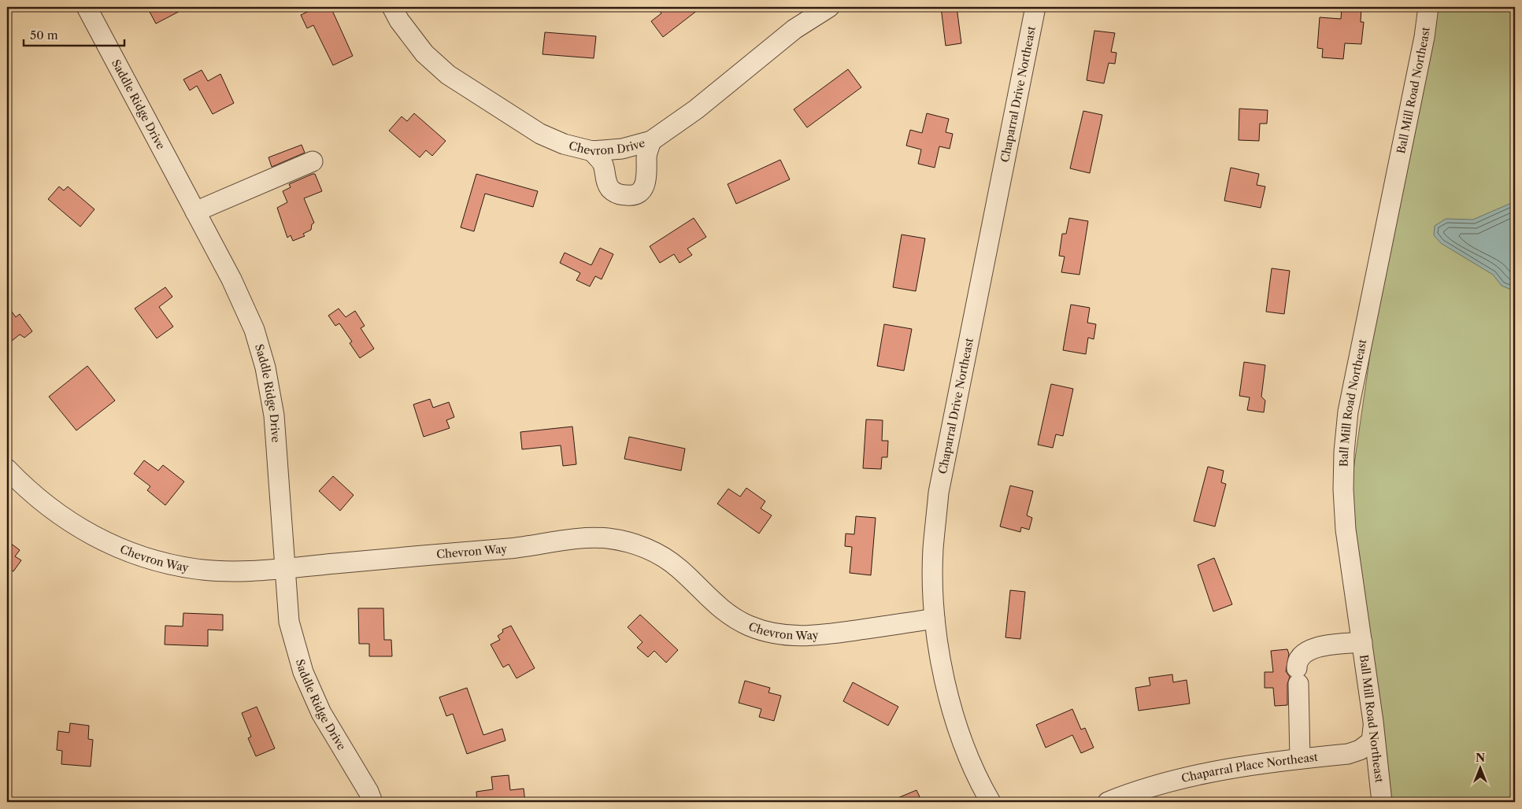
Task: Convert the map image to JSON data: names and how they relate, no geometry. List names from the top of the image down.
{
  "streets": {
    "street": [
      "Ball Mill Road Northeast",
      "Chaparral Drive Northeast",
      "Saddle Ridge Drive",
      "Chevron Drive",
      "Chevron Way",
      "Chaparral Place Northeast"
    ]
  },
  "crossings": [
    ["Ball Mill Road Northeast", "Chaparral Place Northeast"],
    ["Chaparral Drive Northeast", "Chevron Way"],
    ["Saddle Ridge Drive", "Chevron Way"]
  ],
  "scale_bar": "50 m",
  "north": "top"
}
